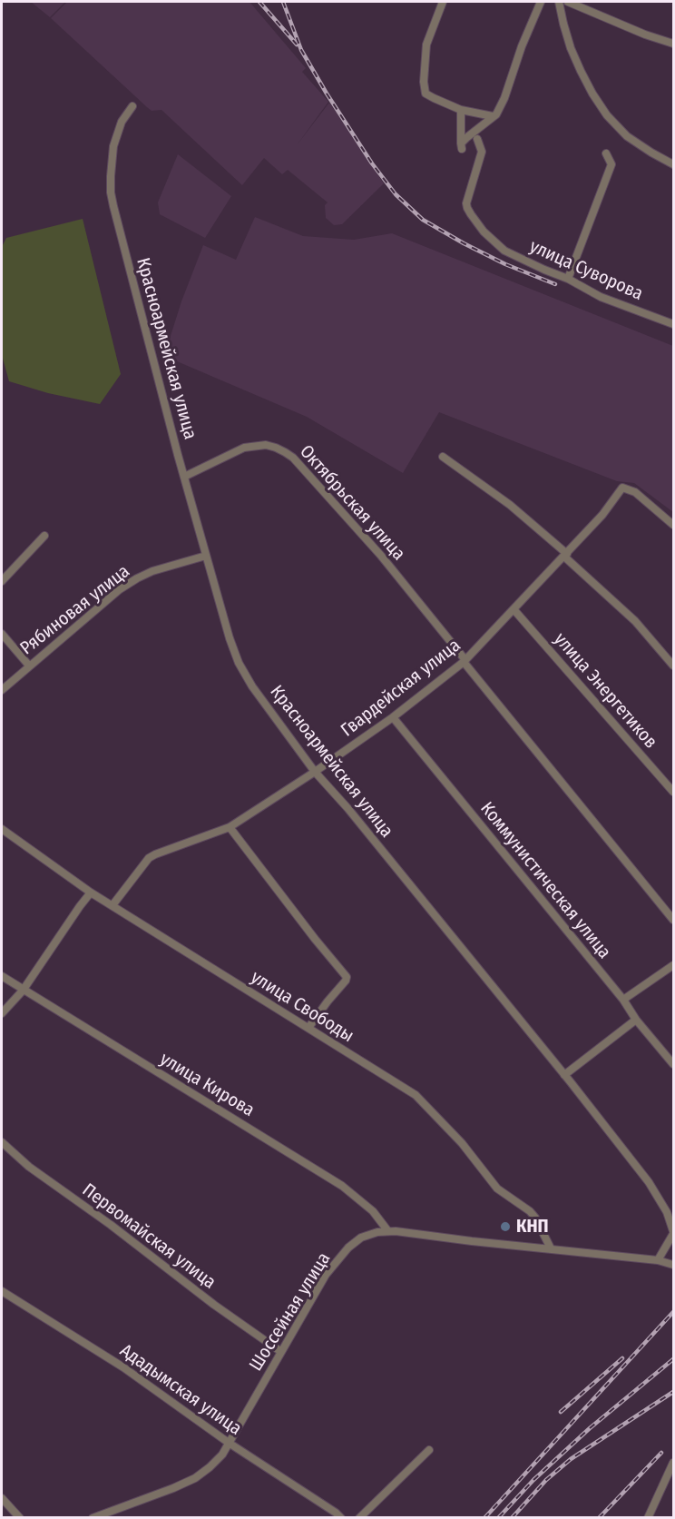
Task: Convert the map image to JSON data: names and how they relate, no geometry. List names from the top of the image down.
{
  "streets": {
    "street": [
      "улица Суворова",
      "Красноармейская улица",
      "Октябрьская улица",
      "Рябиновая улица",
      "Гвардейская улица",
      "улица Энергетиков",
      "Коммунистическая улица",
      "улица Свободы",
      "улица Кирова",
      "Первомайская улица",
      "Шоссейная улица",
      "Ададымская улица"
    ]
  },
  "crossings": [
    ["Красноармейская улица", "Октябрьская улица"],
    ["Красноармейская улица", "Рябиновая улица"],
    ["Красноармейская улица", "Гвардейская улица"],
    ["Красноармейская улица", "Шоссейная улица"],
    ["Октябрьская улица", "Гвардейская улица"],
    ["Гвардейская улица", "улица Энергетиков"],
    ["Гвардейская улица", "Коммунистическая улица"],
    ["Гвардейская улица", "улица Свободы"],
    ["улица Свободы", "Шоссейная улица"],
    ["улица Кирова", "Шоссейная улица"],
    ["Первомайская улица", "Шоссейная улица"],
    ["Шоссейная улица", "Ададымская улица"]
  ],
  "places": ["КНП"]
}
